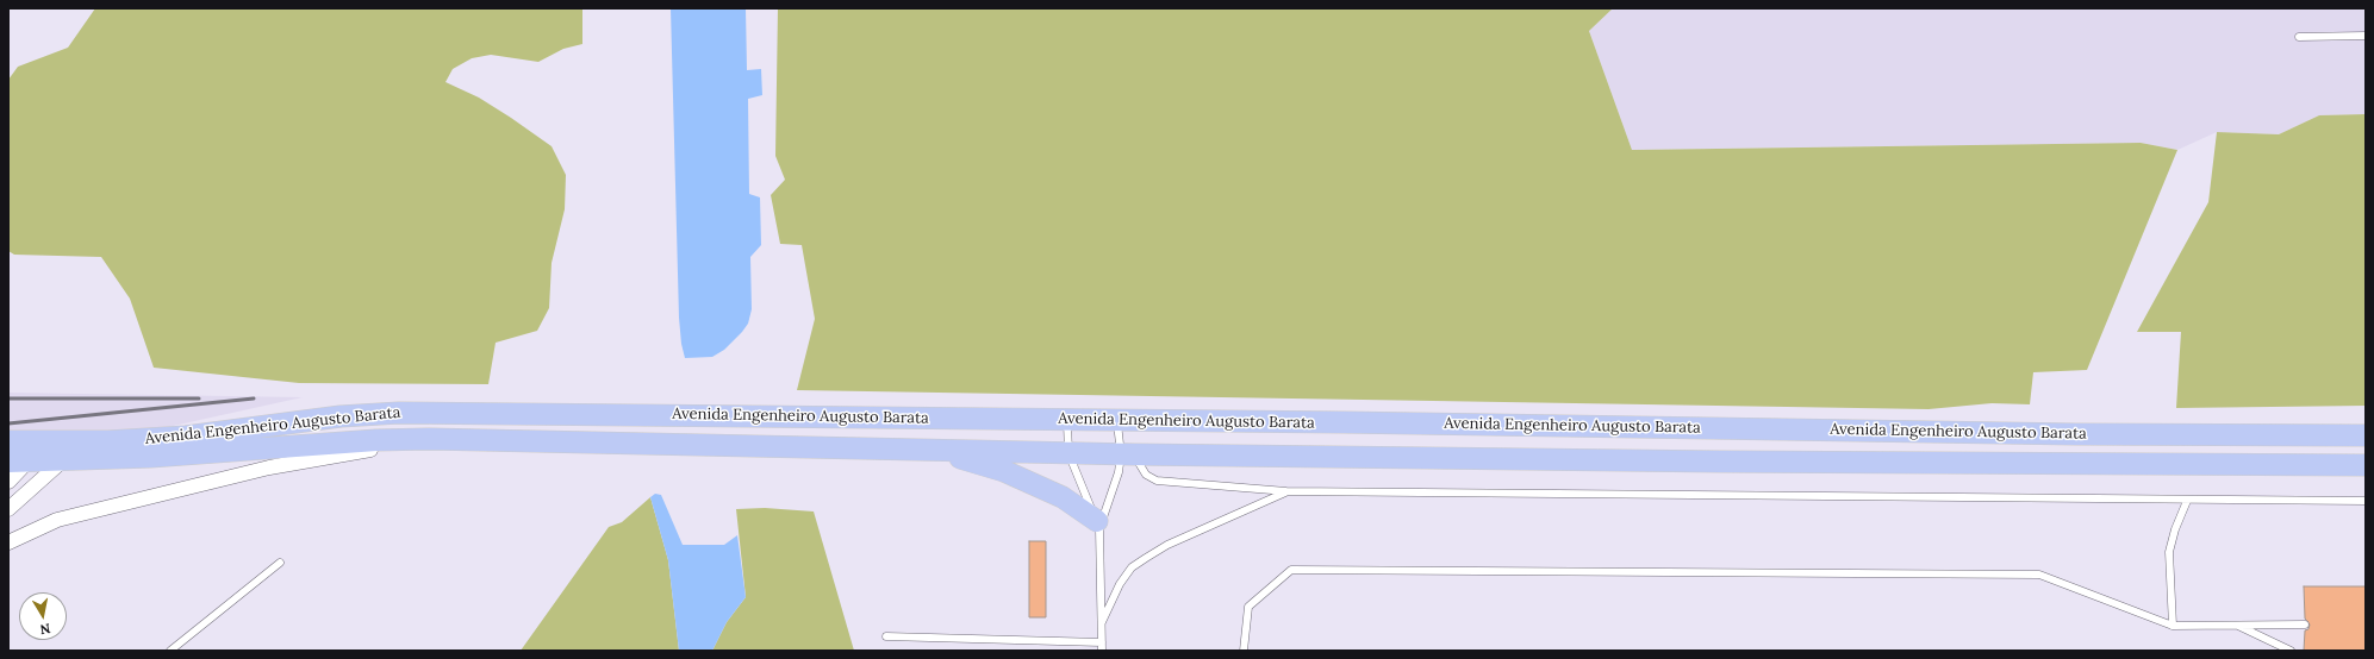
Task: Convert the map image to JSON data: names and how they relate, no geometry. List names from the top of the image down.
{
  "streets": {
    "main road": ["Avenida Engenheiro Augusto Barata"]
  },
  "north": "bottom"
}
